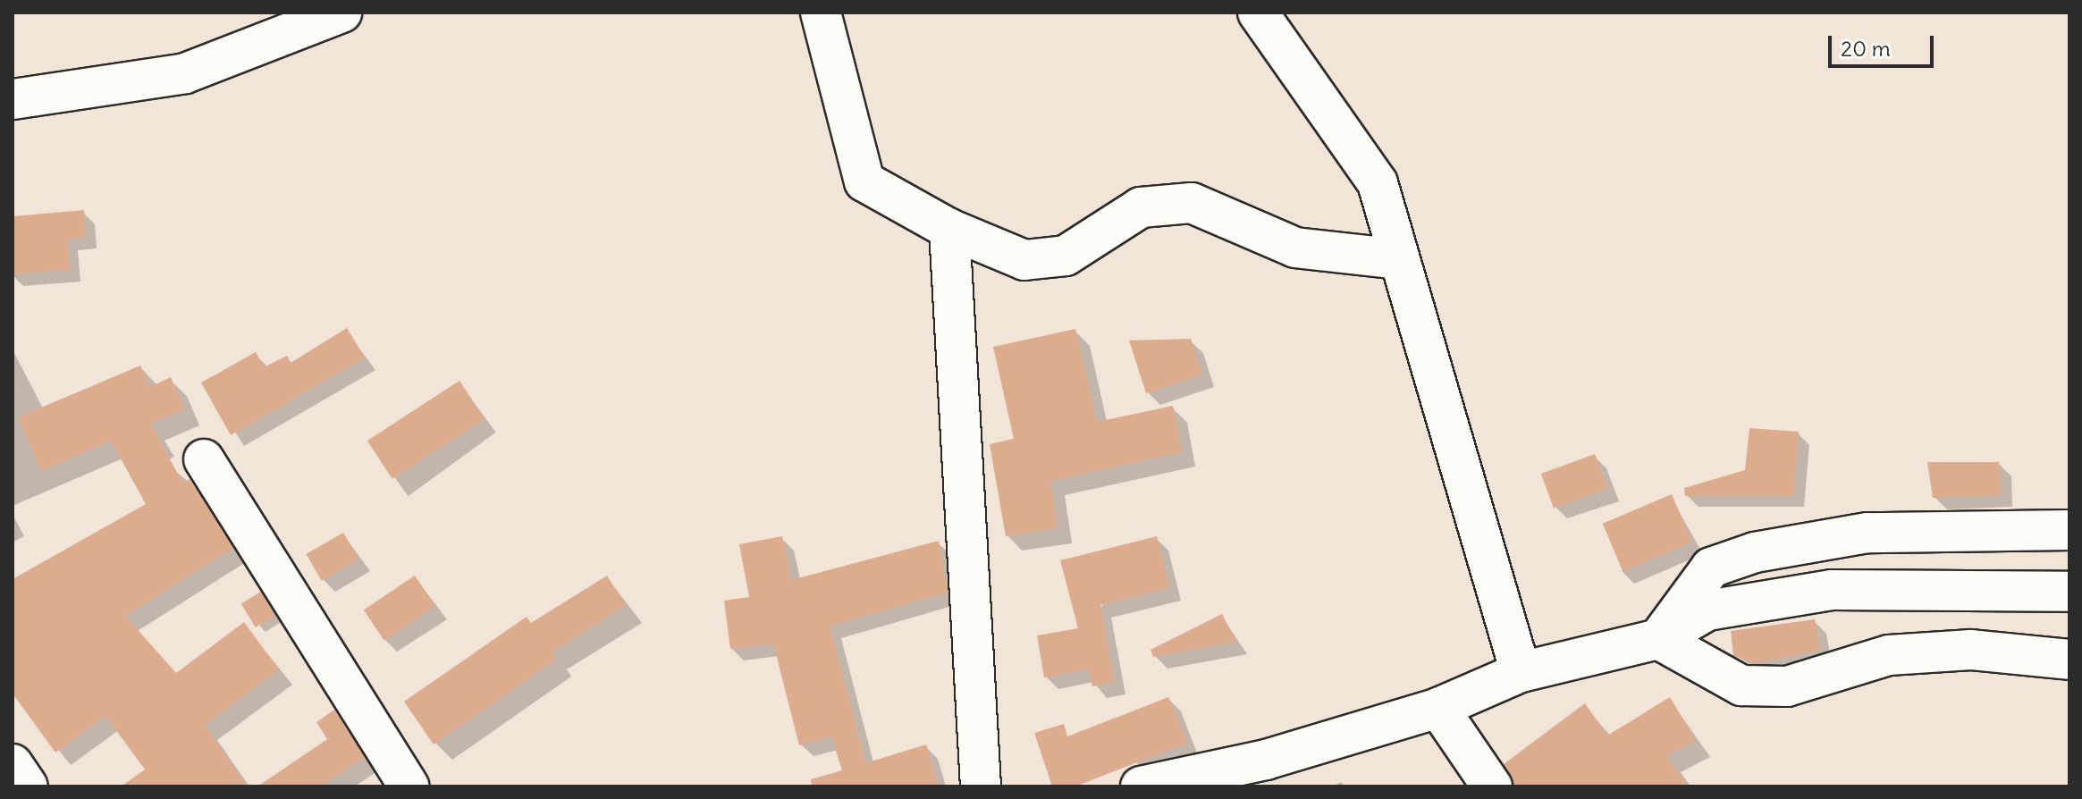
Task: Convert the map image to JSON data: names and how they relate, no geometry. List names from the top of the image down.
{
  "scale_bar": "20 m"
}
